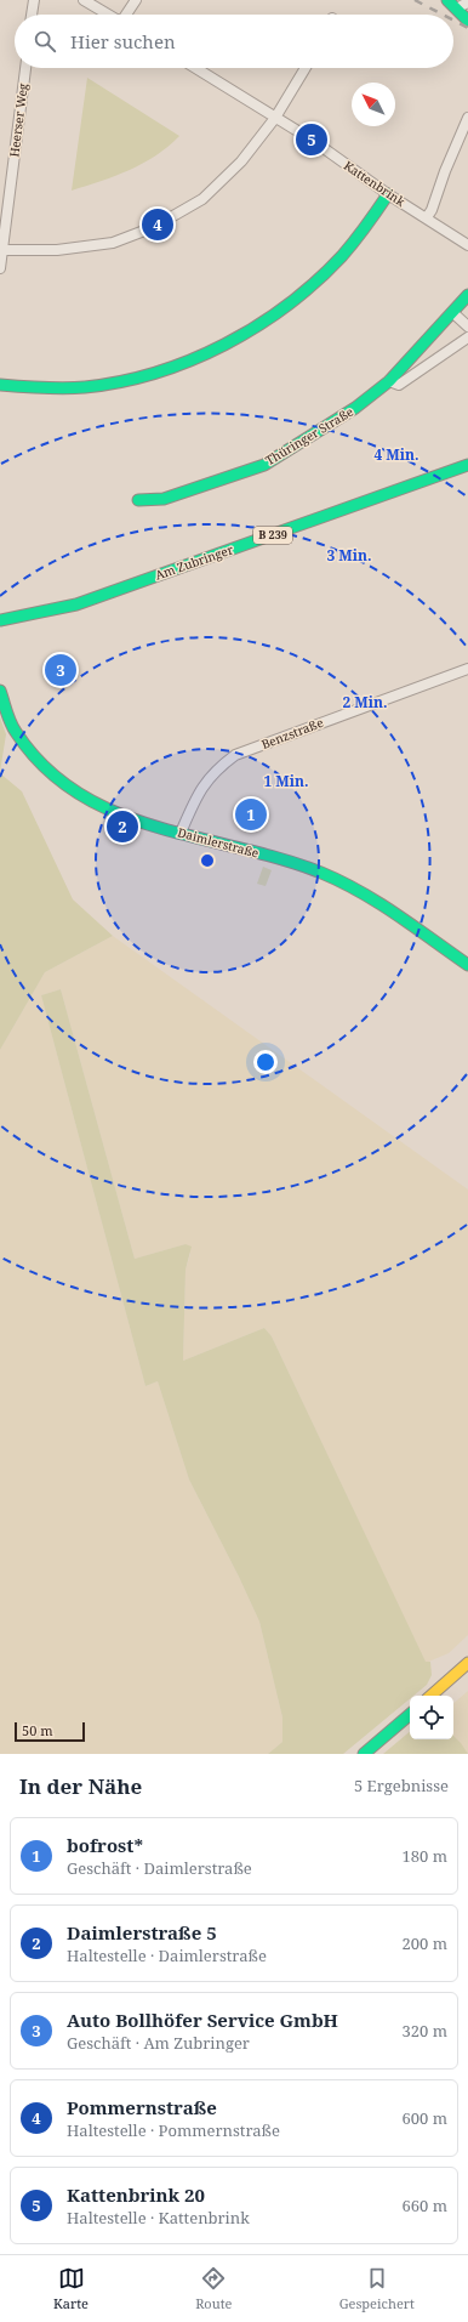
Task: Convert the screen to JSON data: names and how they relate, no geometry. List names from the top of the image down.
{
  "streets": {
    "street": [
      "Heerser Weg",
      "Kattenbrink",
      "Thüringer Straße",
      "B 239",
      "Am Zubringer",
      "Benzstraße",
      "Daimlerstraße"
    ]
  },
  "crossings": [
    ["Benzstraße", "Daimlerstraße"]
  ],
  "scale_bar": "50 m",
  "north": "top left",
  "page": {
    "search": "Hier suchen",
    "pins": [
      "5",
      "4",
      "3",
      "1",
      "2"
    ],
    "scale": "50 m",
    "heading": ["In der Nähe", "5 Ergebnisse"],
    "list": [
      {
        "mark": "1",
        "name": "bofrost*",
        "note": "Geschäft · Daimlerstraße",
        "value": "180 m"
      },
      {
        "mark": "2",
        "name": "Daimlerstraße 5",
        "note": "Haltestelle · Daimlerstraße",
        "value": "200 m"
      },
      {
        "mark": "3",
        "name": "Auto Bollhöfer Service GmbH",
        "note": "Geschäft · Am Zubringer",
        "value": "320 m"
      },
      {
        "mark": "4",
        "name": "Pommernstraße",
        "note": "Haltestelle · Pommernstraße",
        "value": "600 m"
      },
      {
        "mark": "5",
        "name": "Kattenbrink 20",
        "note": "Haltestelle · Kattenbrink",
        "value": "660 m"
      }
    ],
    "nav": ["Karte", "Route", "Gespeichert"]
  },
  "rings": [
    "4 Min.",
    "3 Min.",
    "2 Min.",
    "1 Min."
  ]
}
